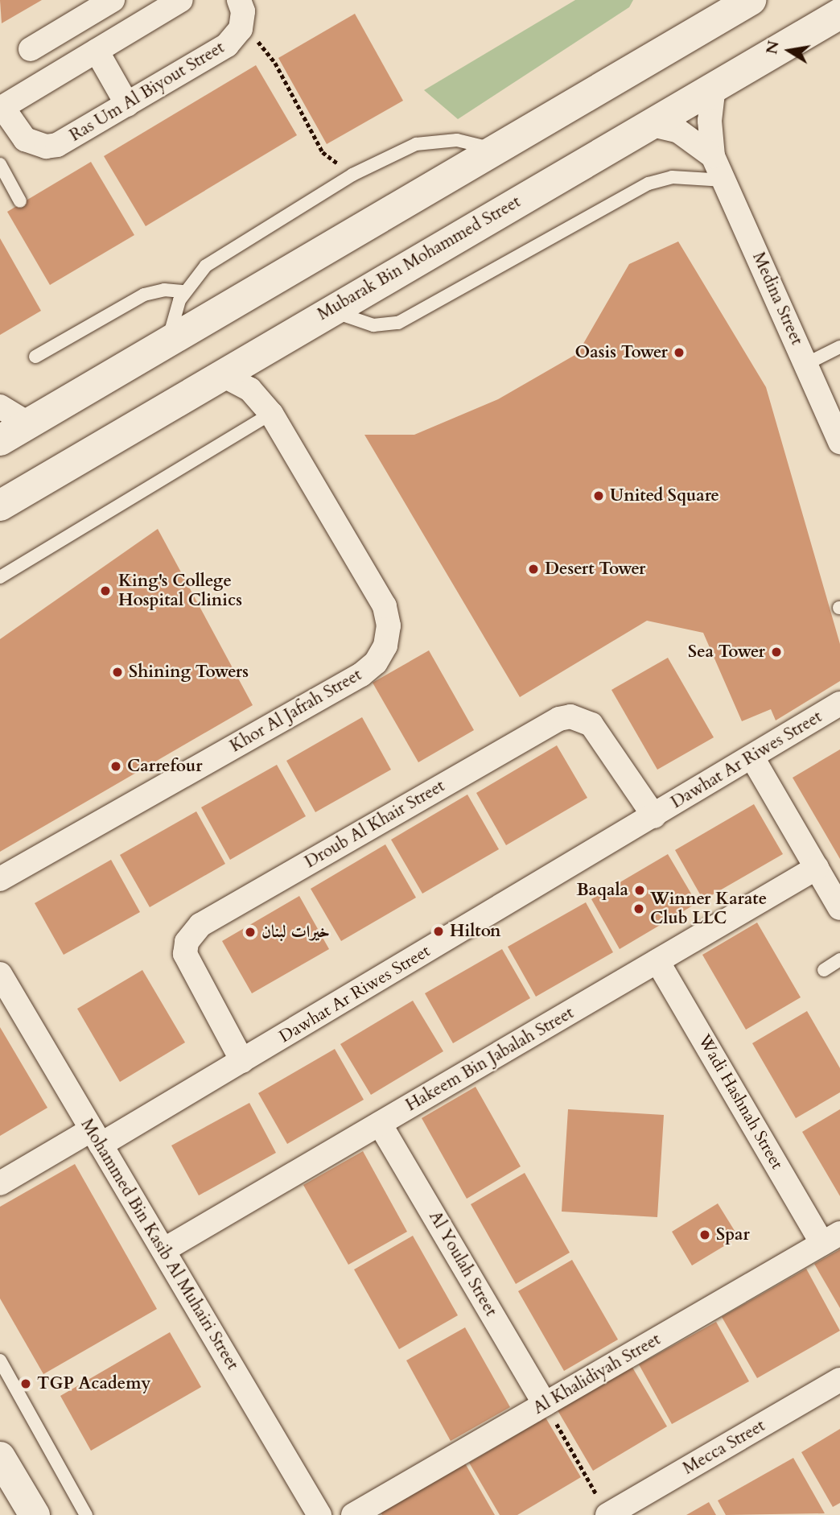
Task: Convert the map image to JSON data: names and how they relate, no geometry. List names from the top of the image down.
{
  "streets": {
    "main road": ["Mubarak Bin Mohammed Street"],
    "street": [
      "Ras Um Al Biyout Street",
      "Medina Street",
      "Khor Al Jafrah Street",
      "Dawhat Ar Riwes Street",
      "Droub Al Khair Street",
      "Hakeem Bin Jabalah Street",
      "Wadi Hashnah Street",
      "Mohammed Bin Kasib Al Muhairi Street",
      "Al Youlah Street",
      "Al Khalidiyah Street",
      "Mecca Street"
    ]
  },
  "crossings": [
    ["Mubarak Bin Mohammed Street", "Medina Street"],
    ["Mubarak Bin Mohammed Street", "Khor Al Jafrah Street"],
    ["Dawhat Ar Riwes Street", "Droub Al Khair Street"],
    ["Dawhat Ar Riwes Street", "Mohammed Bin Kasib Al Muhairi Street"],
    ["Hakeem Bin Jabalah Street", "Wadi Hashnah Street"],
    ["Hakeem Bin Jabalah Street", "Mohammed Bin Kasib Al Muhairi Street"],
    ["Hakeem Bin Jabalah Street", "Al Youlah Street"],
    ["Wadi Hashnah Street", "Al Khalidiyah Street"],
    ["Al Youlah Street", "Al Khalidiyah Street"]
  ],
  "places": [
    "Oasis Tower",
    "United Square",
    "Desert Tower",
    "King's College Hospital Clinics",
    "Sea Tower",
    "Shining Towers",
    "Carrefour",
    "Baqala",
    "Winner Karate Club LLC",
    "Hilton",
    "خيرات لبنان",
    "Spar",
    "TGP Academy"
  ],
  "north": "left"
}
